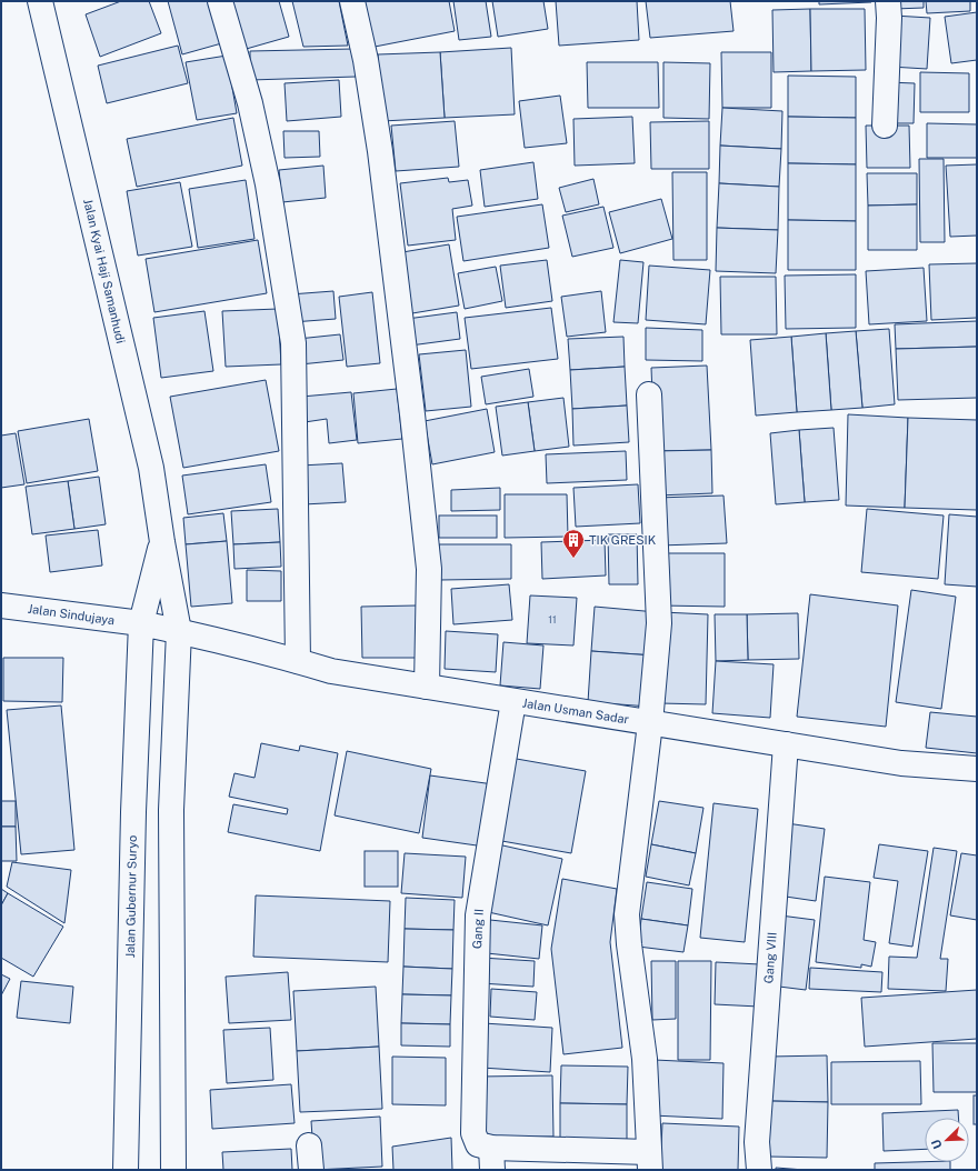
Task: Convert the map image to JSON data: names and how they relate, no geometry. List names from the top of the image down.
{
  "streets": {
    "main road": [
      "Jalan Kyai Haji Samanhudi",
      "Jalan Sindujaya",
      "Jalan Usman Sadar",
      "Jalan Gubernur Suryo",
      "Gang II",
      "Gang VIII"
    ]
  },
  "crossings": [
    ["Jalan Kyai Haji Samanhudi", "Jalan Sindujaya"],
    ["Jalan Kyai Haji Samanhudi", "Jalan Usman Sadar"],
    ["Jalan Kyai Haji Samanhudi", "Jalan Gubernur Suryo"],
    ["Jalan Sindujaya", "Jalan Usman Sadar"],
    ["Jalan Sindujaya", "Jalan Gubernur Suryo"],
    ["Jalan Usman Sadar", "Gang II"],
    ["Jalan Usman Sadar", "Gang VIII"]
  ],
  "places": {
    "building": ["TIK GRESIK"]
  },
  "house_numbers": ["11"],
  "north": "bottom left"
}
